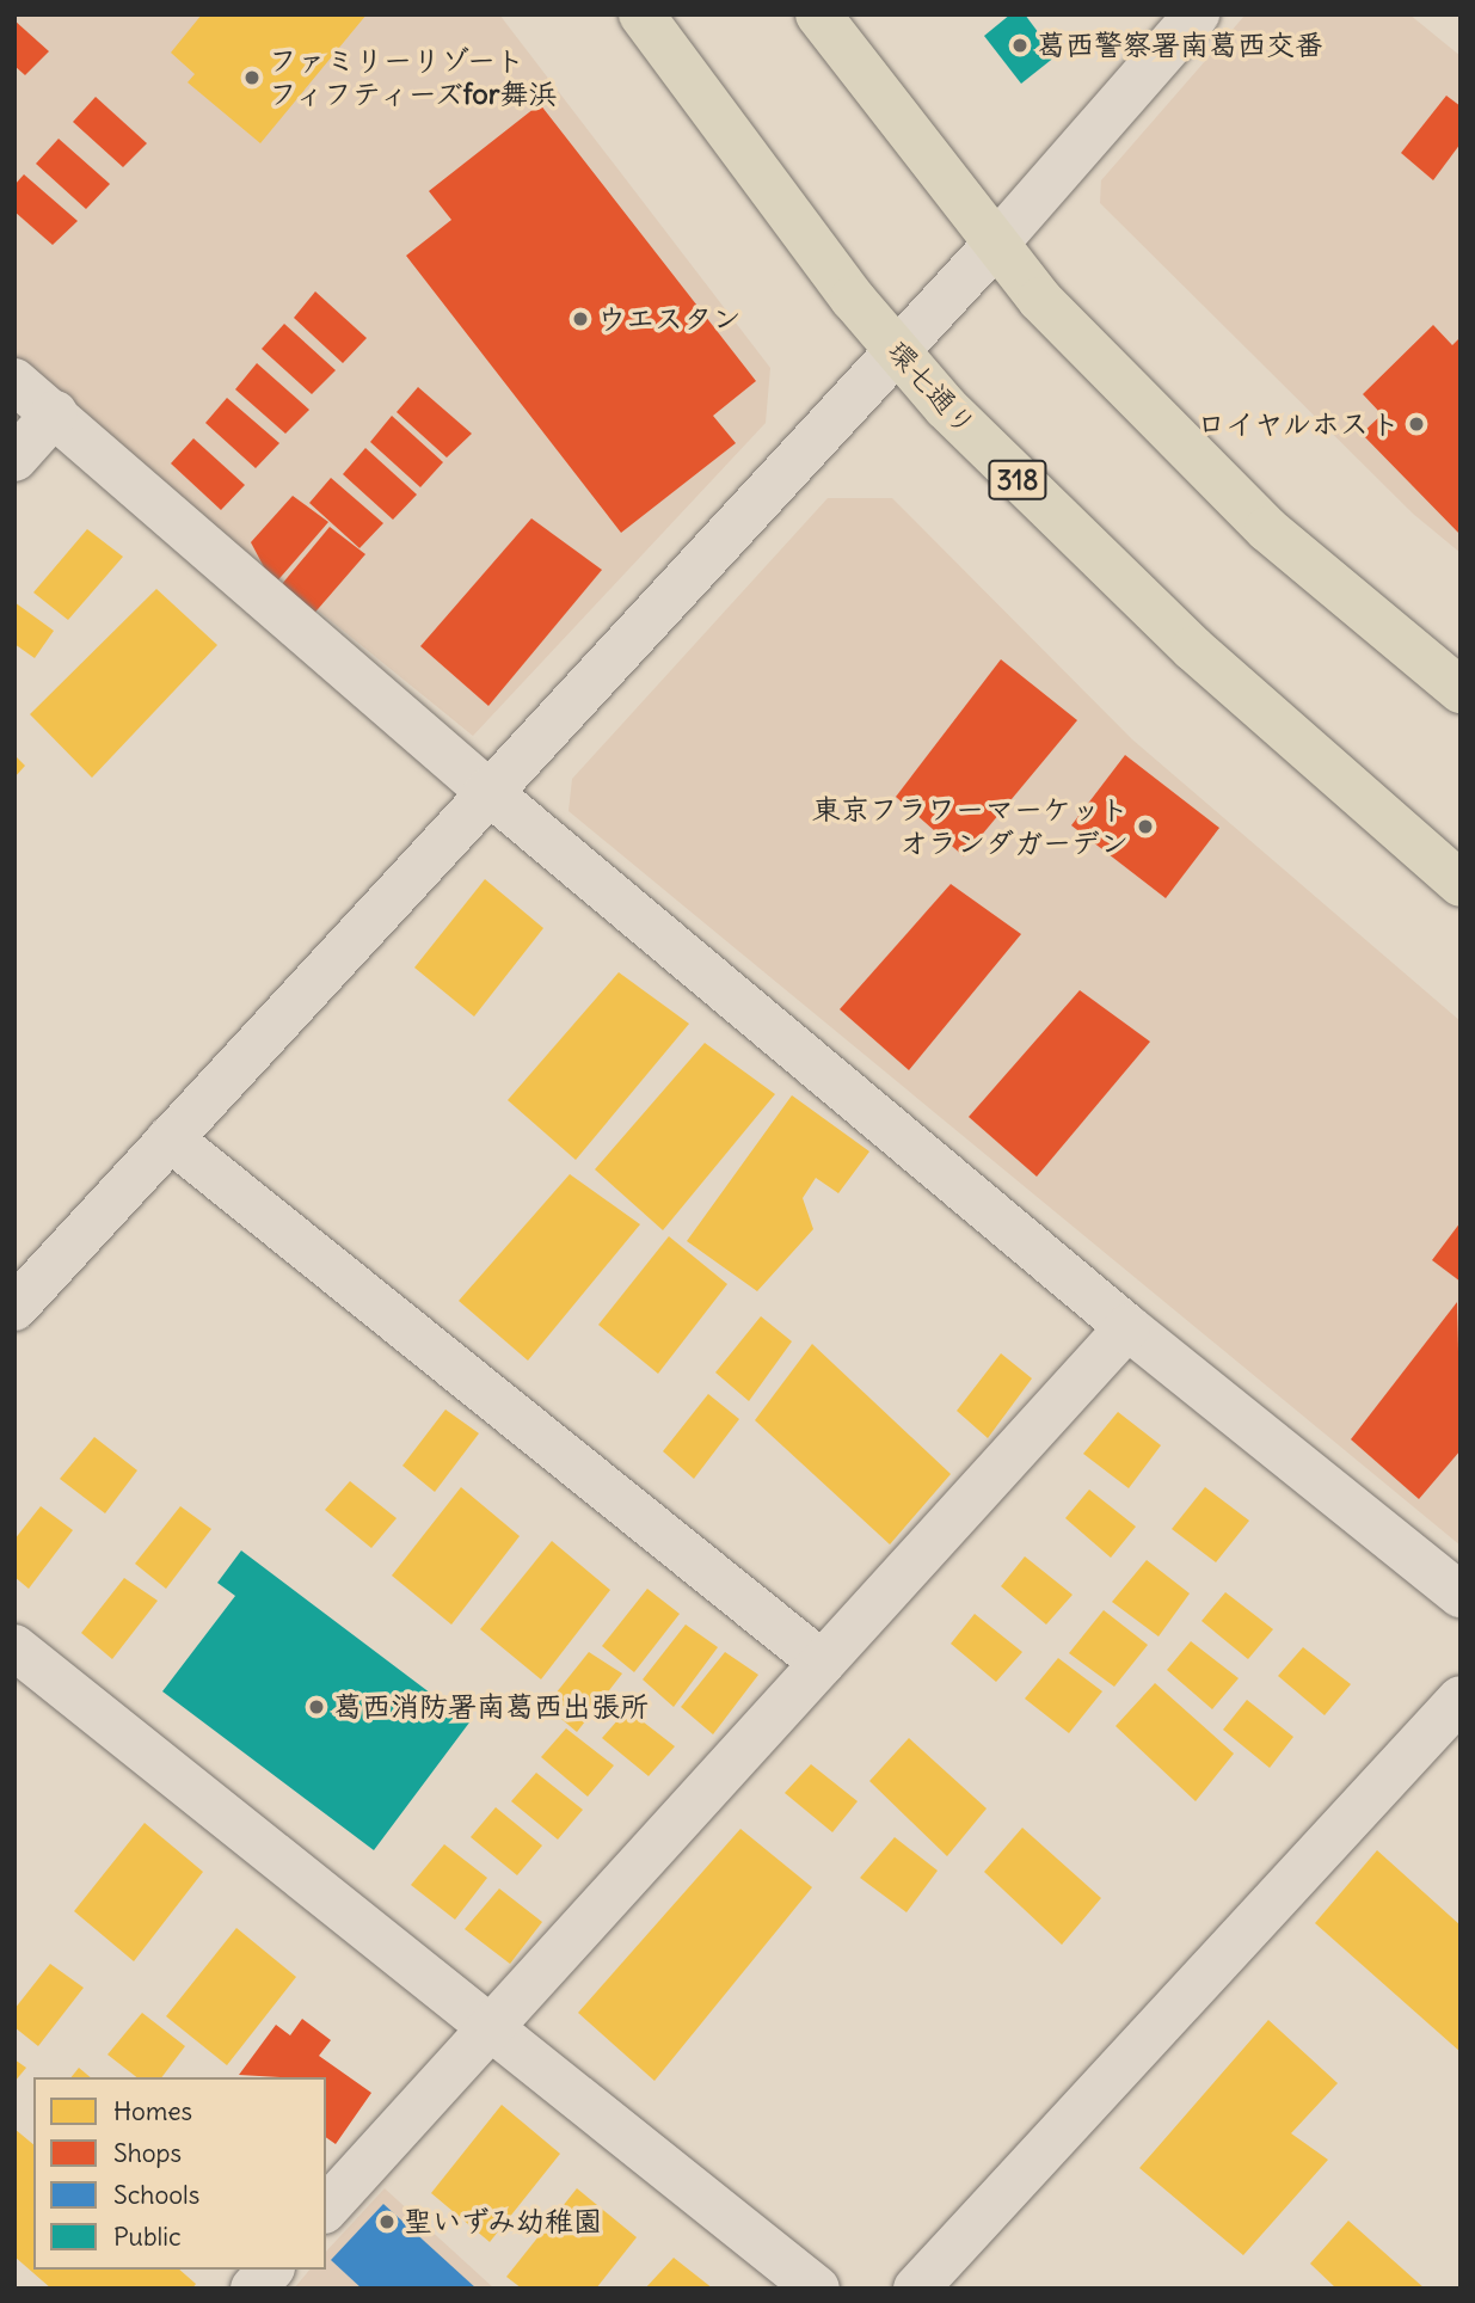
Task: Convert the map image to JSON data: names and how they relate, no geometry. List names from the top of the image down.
{
  "streets": {
    "main road": ["環七通り", "318"]
  },
  "places": [
    "葛西警察署南葛西交番",
    "ファミリーリゾート フィフティーズfor舞浜",
    "ウエスタン",
    "ロイヤルホスト",
    "東京フラワーマーケット オランダガーデン",
    "葛西消防署南葛西出張所",
    "聖いずみ幼稚園"
  ],
  "legend": [
    "Homes",
    "Shops",
    "Schools",
    "Public"
  ]
}
